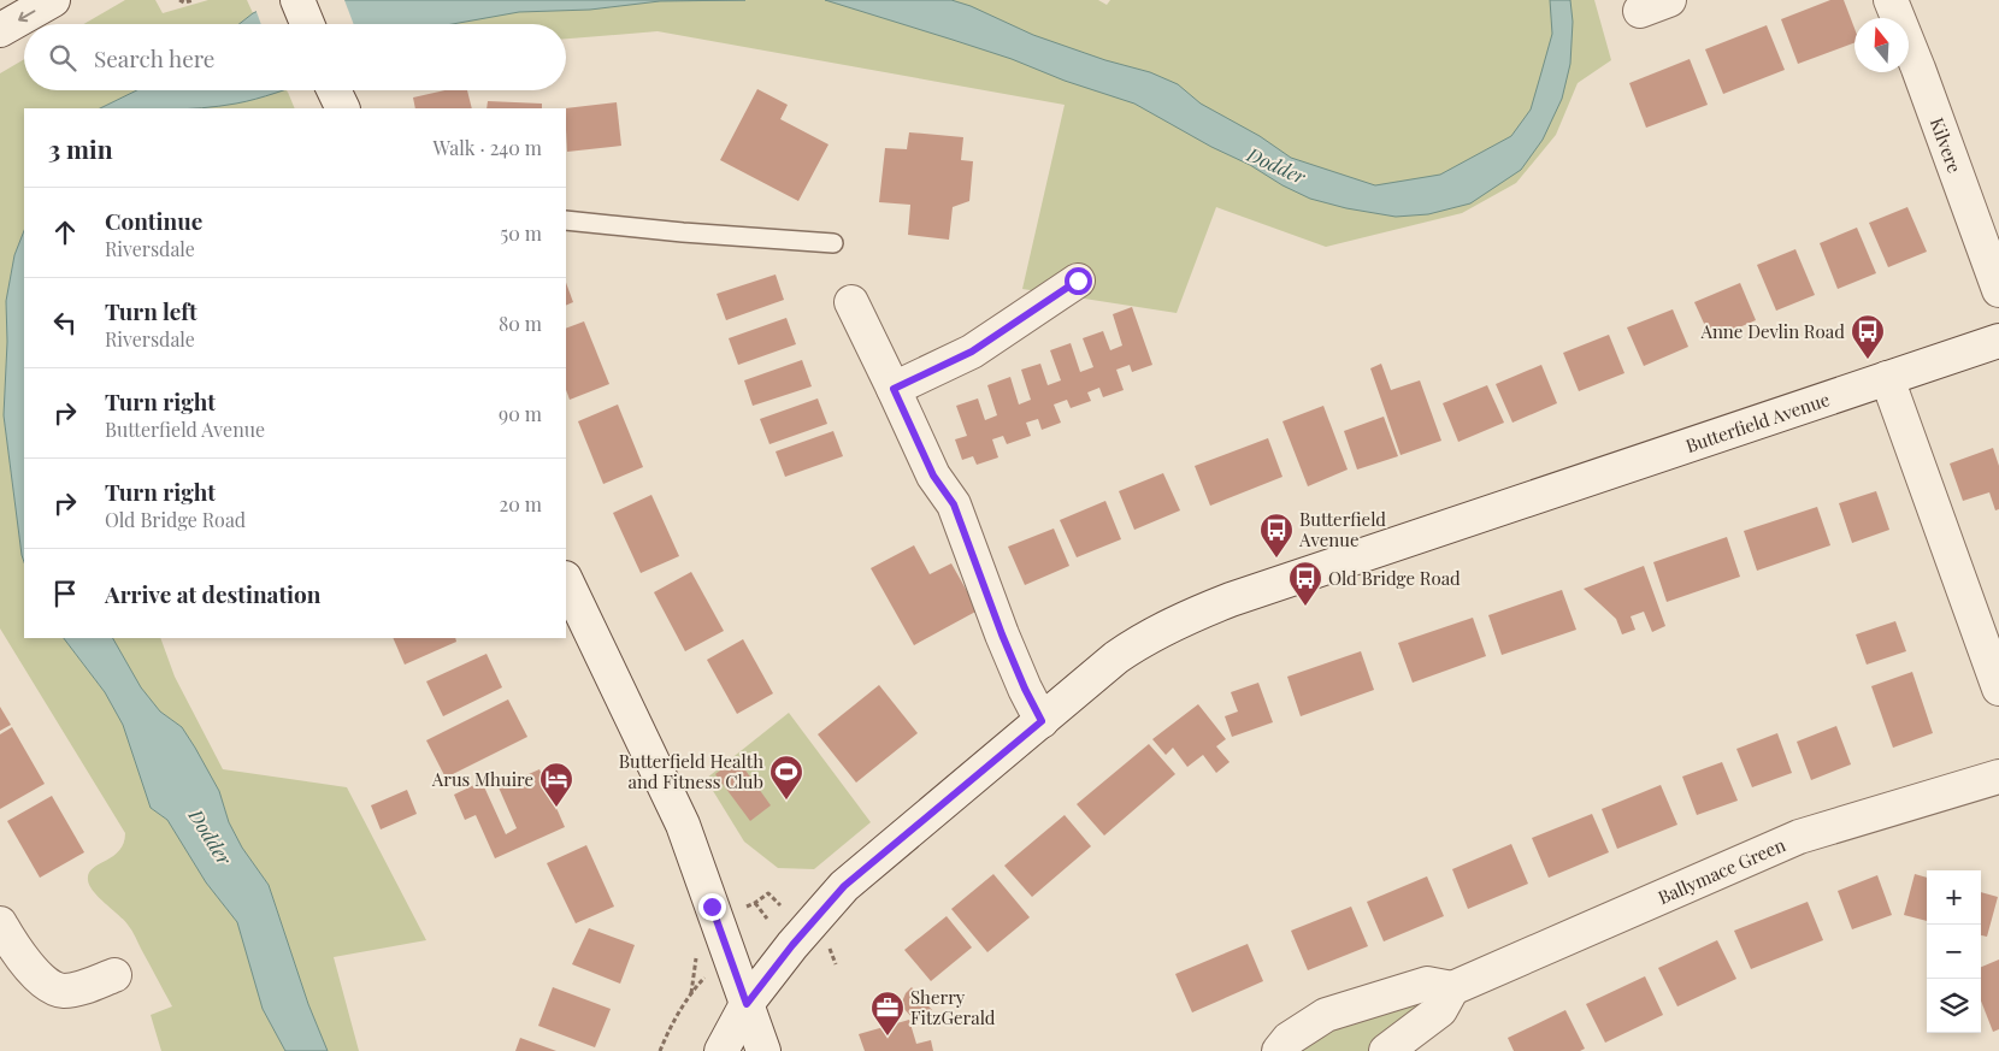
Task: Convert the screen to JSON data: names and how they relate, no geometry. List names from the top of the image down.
{
  "streets": {
    "street": ["Kilvere", "Butterfield Avenue", "Ballymace Green"]
  },
  "water": ["Dodder"],
  "places": {
    "bus stop": ["Anne Devlin Road", "Butterfield Avenue", "Old Bridge Road"],
    "sports": ["Butterfield Health and Fitness Club"],
    "hotel": ["Arus Mhuire"],
    "office": ["Sherry FitzGerald"]
  },
  "north": "top",
  "page": {
    "search": "Search here",
    "heading": ["3 min", "Walk · 240 m"],
    "list": [
      ["Continue", "Riversdale", "50 m"],
      ["Turn left", "Riversdale", "80 m"],
      ["Turn right", "Butterfield Avenue", "90 m"],
      ["Turn right", "Old Bridge Road", "20 m"],
      "Arrive at destination"
    ],
    "map_buttons": ["+", "−"]
  }
}
